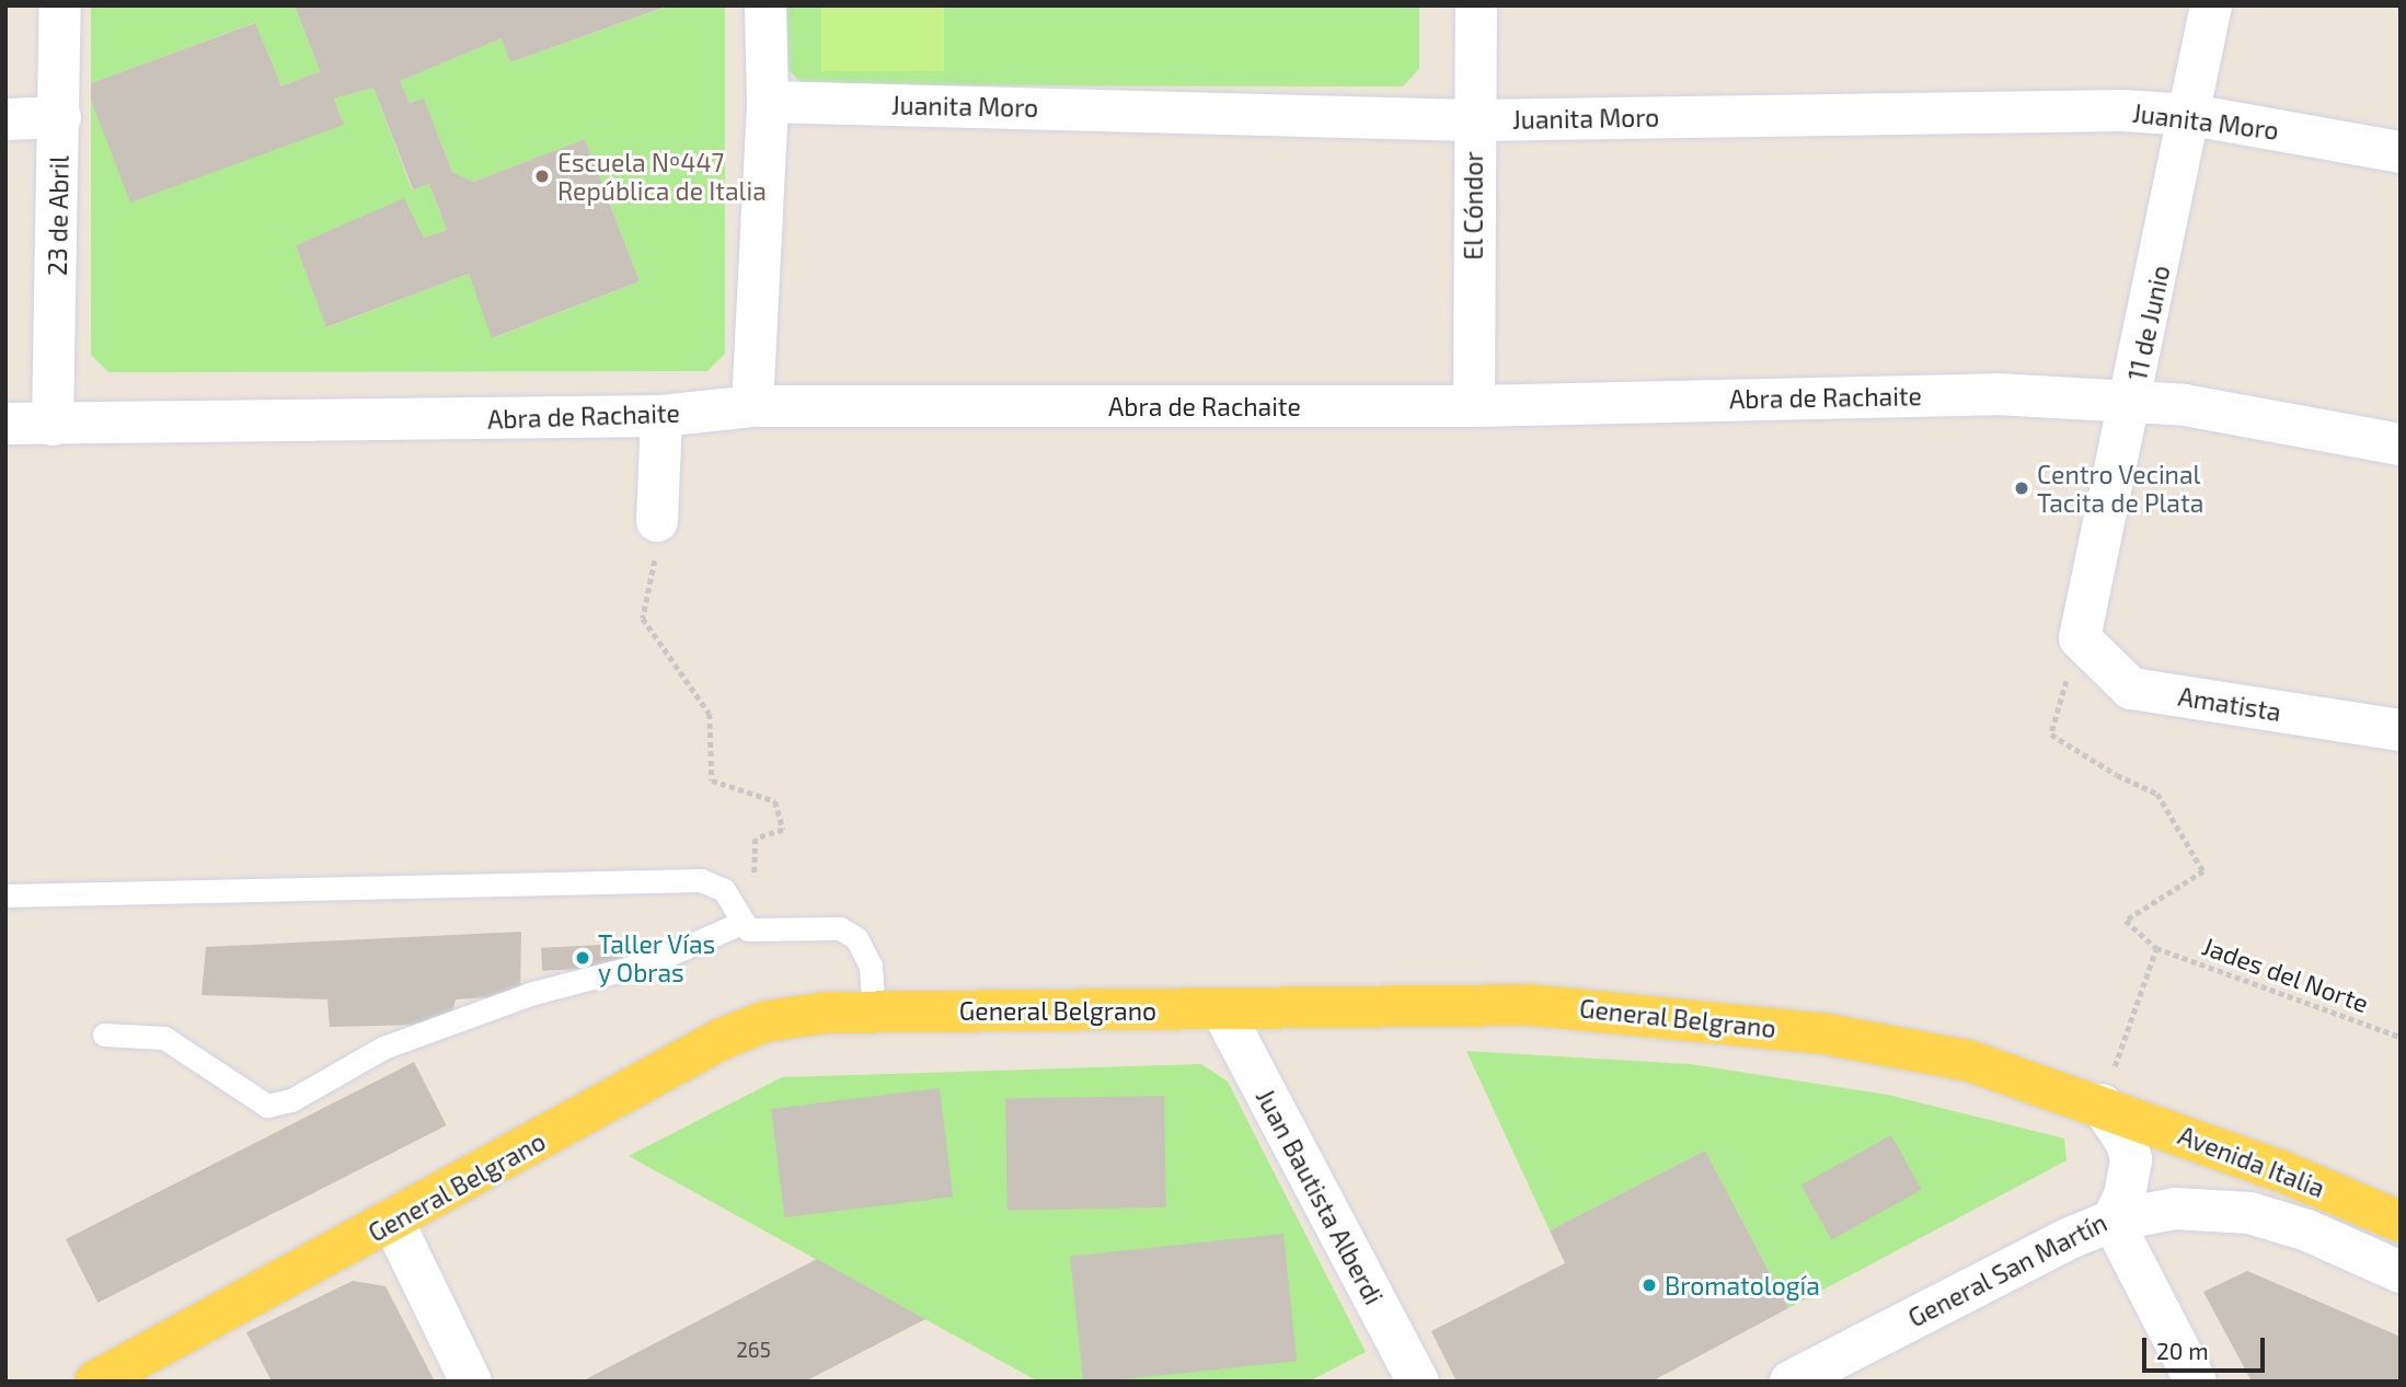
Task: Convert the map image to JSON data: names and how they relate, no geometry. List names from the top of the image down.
{
  "streets": {
    "main road": ["General Belgrano", "Avenida Italia"],
    "street": [
      "Juanita Moro",
      "El Cóndor",
      "23 de Abril",
      "11 de Junio",
      "Abra de Rachaite",
      "Amatista",
      "Juan Bautista Alberdi",
      "General San Martín"
    ],
    "path": ["Jades del Norte"]
  },
  "crossings": [
    ["Juanita Moro", "El Cóndor"],
    ["Juanita Moro", "11 de Junio"],
    ["El Cóndor", "Abra de Rachaite"],
    ["23 de Abril", "Abra de Rachaite"],
    ["11 de Junio", "Abra de Rachaite"],
    ["11 de Junio", "Amatista"],
    ["General Belgrano", "Avenida Italia"],
    ["General Belgrano", "Juan Bautista Alberdi"],
    ["General Belgrano", "General San Martín"],
    ["Avenida Italia", "General San Martín"]
  ],
  "places": [
    "Escuela Nº447 República de Italia",
    "Centro Vecinal Tacita de Plata",
    "Taller Vías y Obras",
    "Bromatología"
  ],
  "house_numbers": ["265"],
  "scale_bar": "20 m"
}
